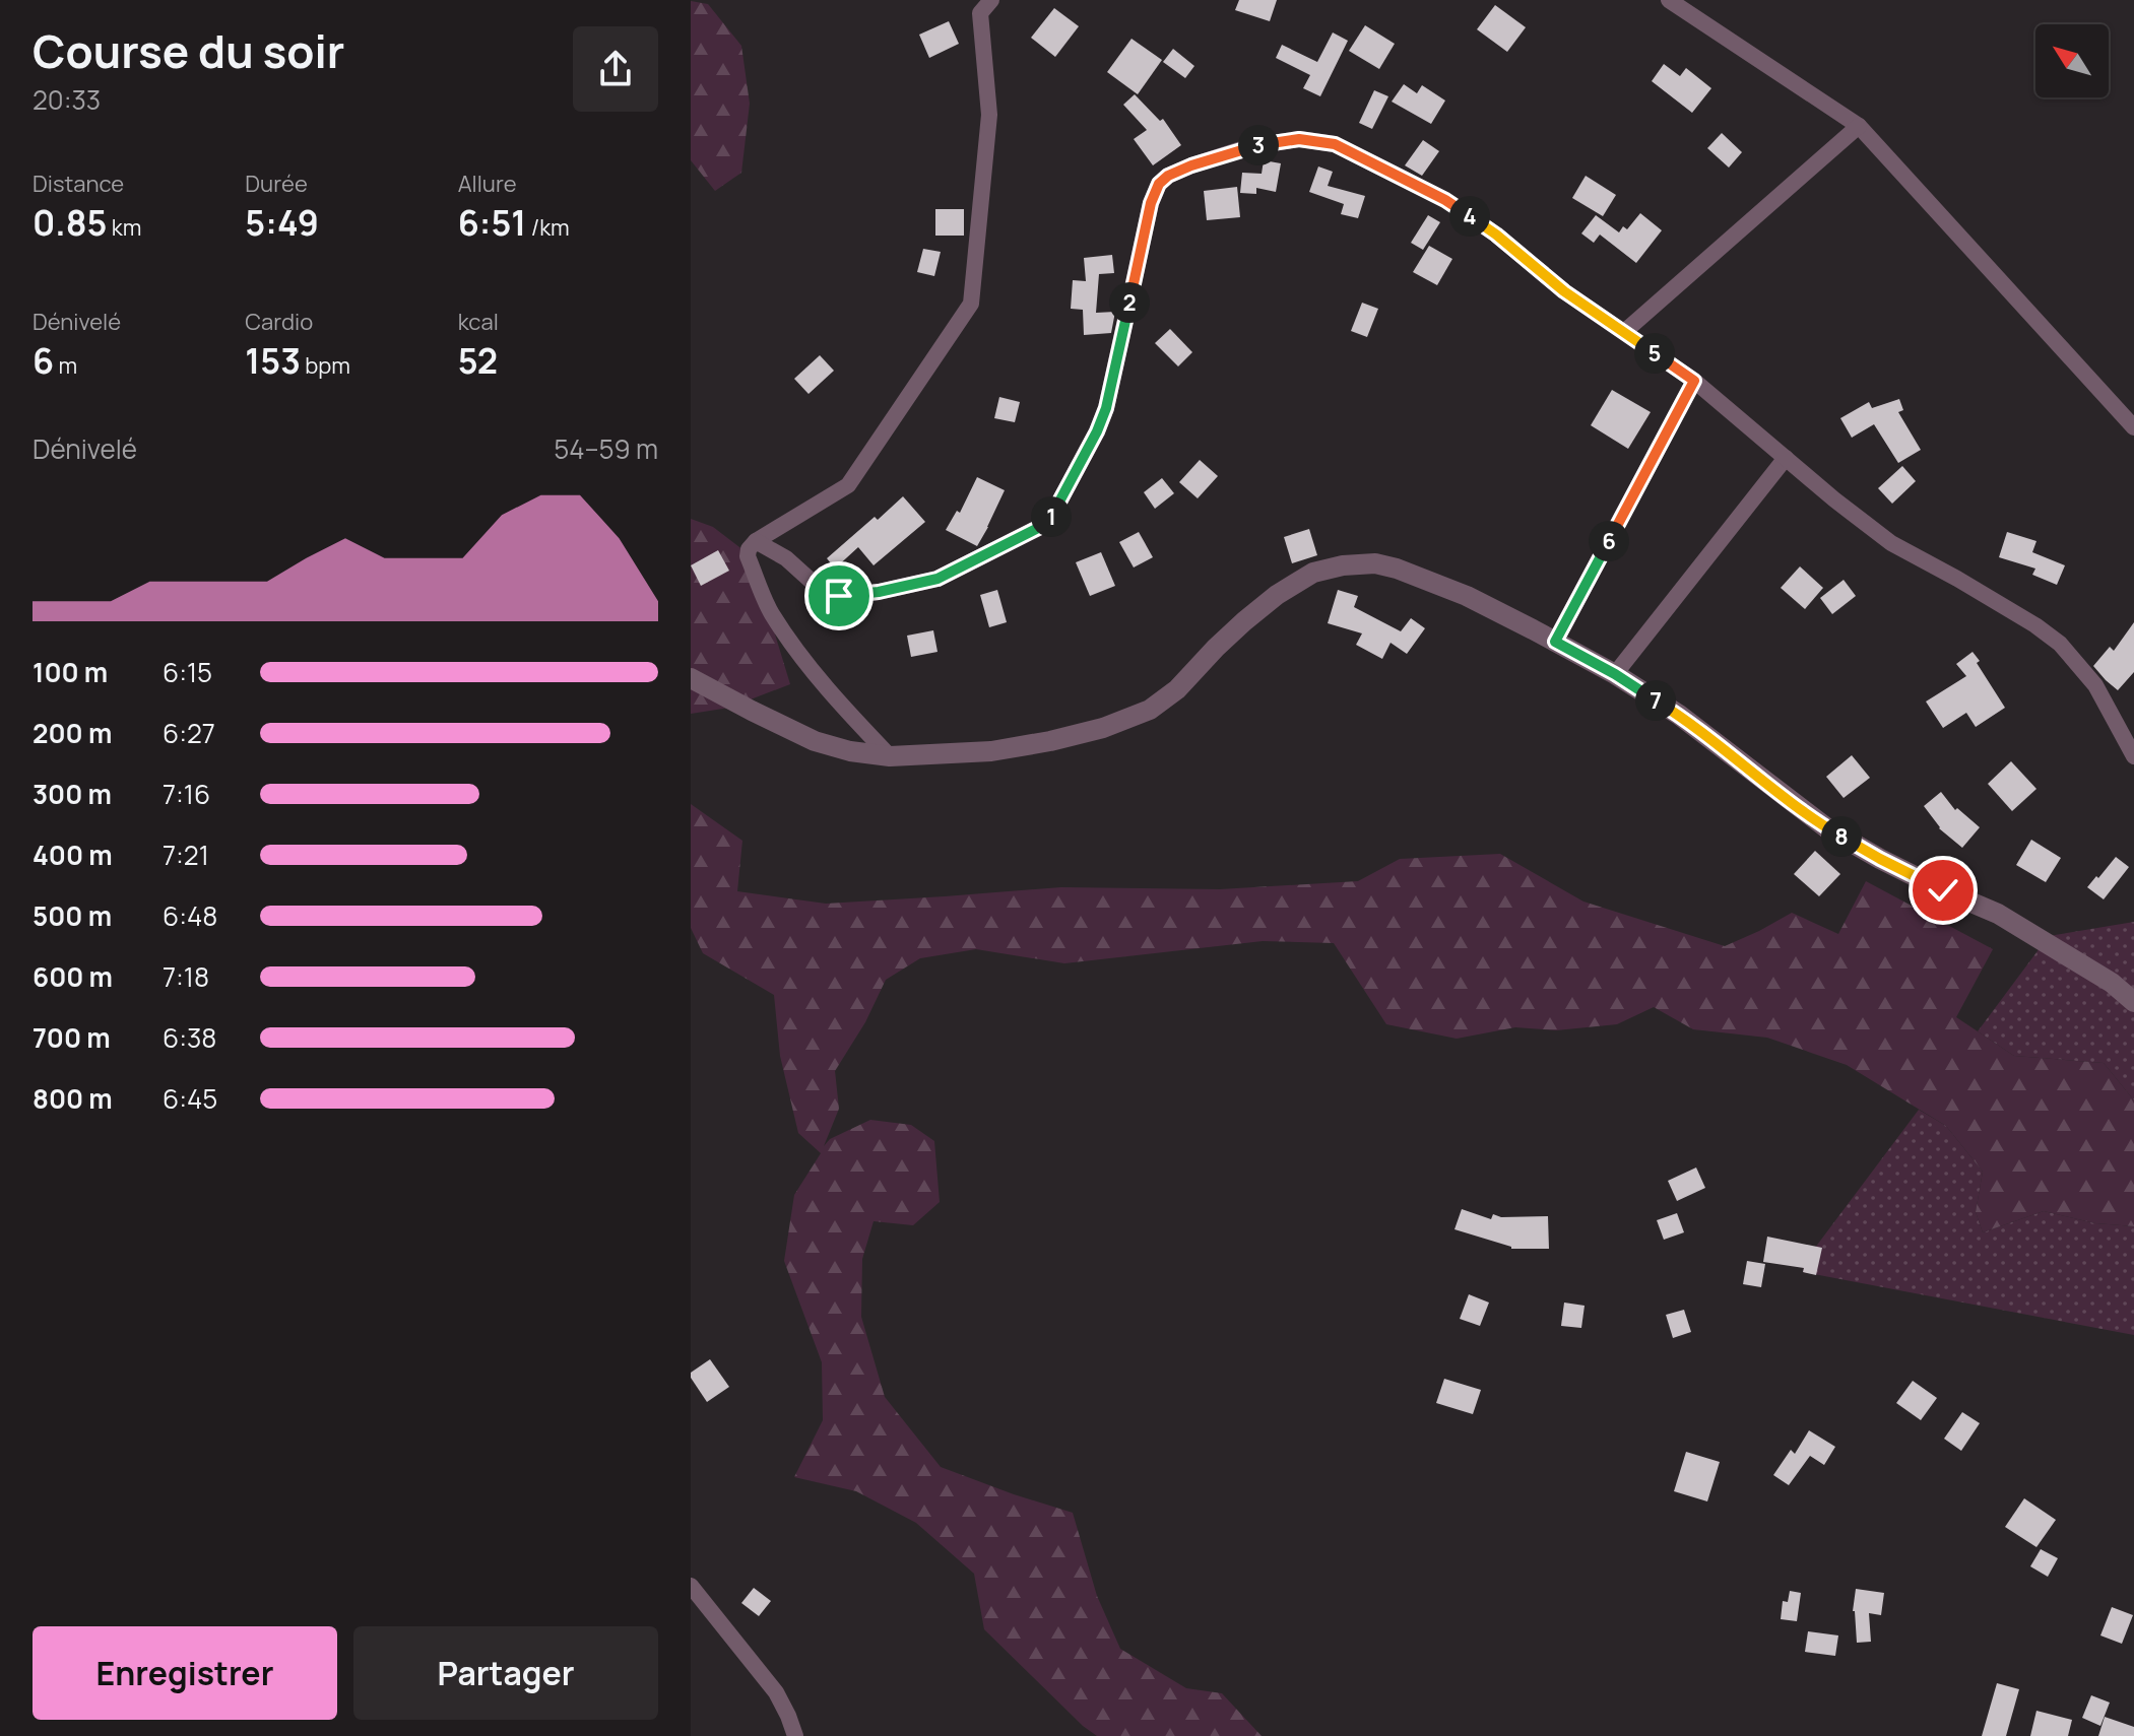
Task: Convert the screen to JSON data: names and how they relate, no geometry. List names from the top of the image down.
{
  "north": "top left",
  "page": {
    "heading": ["Course du soir", "20:33"],
    "pins": [
      "3",
      "4",
      "2",
      "5",
      "1",
      "6",
      "7",
      "8"
    ],
    "stats": [
      ["Distance", "0.85 km"],
      ["Durée", "5:49"],
      ["Allure", "6:51 /km"],
      ["Dénivelé", "6 m"],
      ["Cardio", "153 bpm"],
      ["kcal", "52"]
    ],
    "chart": ["Dénivelé", "54–59 m"],
    "list": [
      {
        "name": "100 m",
        "note": "6:15"
      },
      {
        "name": "200 m",
        "note": "6:27"
      },
      {
        "name": "300 m",
        "note": "7:16"
      },
      {
        "name": "400 m",
        "note": "7:21"
      },
      {
        "name": "500 m",
        "note": "6:48"
      },
      {
        "name": "600 m",
        "note": "7:18"
      },
      {
        "name": "700 m",
        "note": "6:38"
      },
      {
        "name": "800 m",
        "note": "6:45"
      }
    ],
    "buttons": ["Enregistrer", "Partager"]
  }
}
